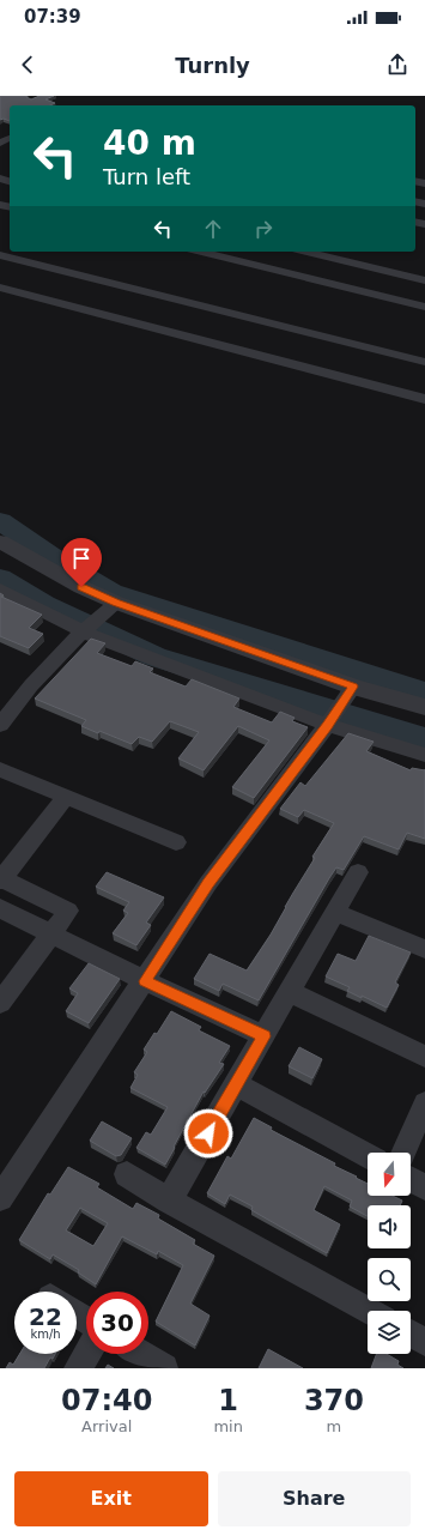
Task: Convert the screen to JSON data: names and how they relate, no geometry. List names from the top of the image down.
{
  "north": "bottom",
  "page": {
    "status": "07:39",
    "header": "Turnly",
    "turn": ["40 m", "Turn left"],
    "speed": "22 km/h",
    "limit": "30",
    "eta": [
      "07:40",
      "Arrival",
      "1",
      "min",
      "370",
      "m"
    ],
    "buttons": ["Exit", "Share"]
  }
}
